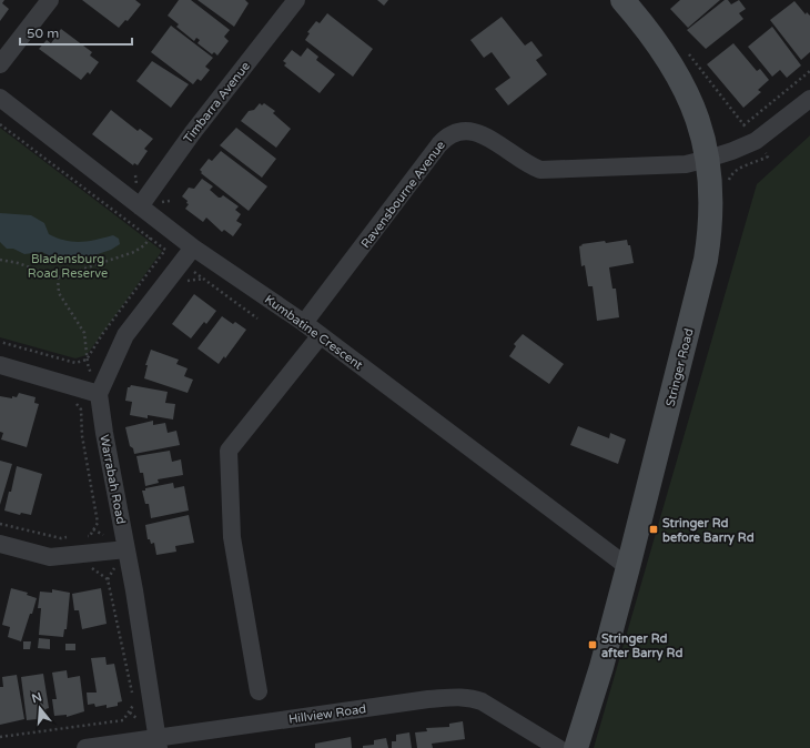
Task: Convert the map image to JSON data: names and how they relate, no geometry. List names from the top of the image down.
{
  "streets": {
    "street": [
      "Timbarra Avenue",
      "Ravensbourne Avenue",
      "Kumbatine Crescent",
      "Stringer Road",
      "Warrabah Road",
      "Hillview Road"
    ]
  },
  "crossings": [
    ["Timbarra Avenue", "Kumbatine Crescent"],
    ["Ravensbourne Avenue", "Kumbatine Crescent"],
    ["Ravensbourne Avenue", "Stringer Road"],
    ["Kumbatine Crescent", "Stringer Road"],
    ["Warrabah Road", "Hillview Road"]
  ],
  "parks": ["Bladensburg Road Reserve"],
  "places": {
    "transit": ["Stringer Rd before Barry Rd", "Stringer Rd after Barry Rd"]
  },
  "scale_bar": "50 m",
  "north": "top"
}
